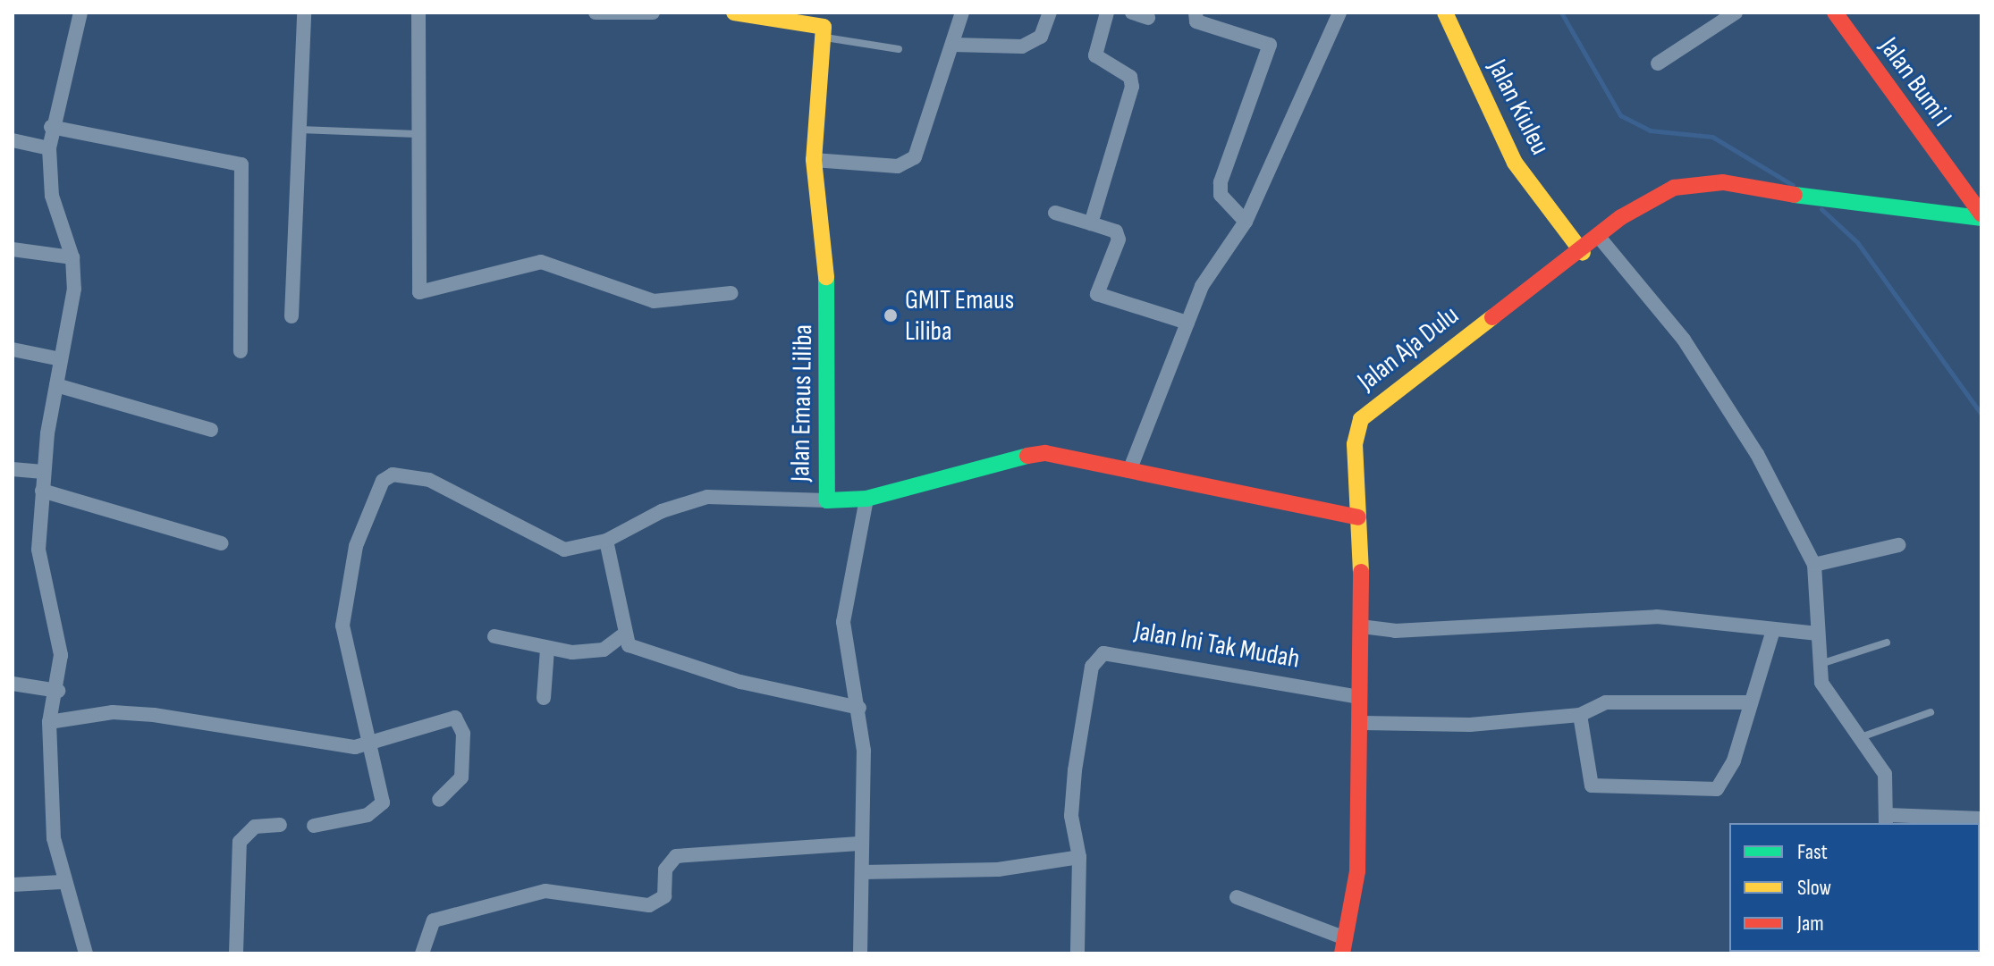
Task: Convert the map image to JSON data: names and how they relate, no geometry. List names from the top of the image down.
{
  "streets": {
    "street": [
      "Jalan Bumi I",
      "Jalan Kiuleu",
      "Jalan Aja Dulu",
      "Jalan Emaus Liliba",
      "Jalan Ini Tak Mudah"
    ]
  },
  "crossings": [
    ["Jalan Bumi I", "Jalan Aja Dulu"],
    ["Jalan Kiuleu", "Jalan Aja Dulu"],
    ["Jalan Aja Dulu", "Jalan Emaus Liliba"],
    ["Jalan Aja Dulu", "Jalan Ini Tak Mudah"]
  ],
  "places": ["GMIT Emaus Liliba"],
  "legend": ["Fast", "Slow", "Jam"]
}
